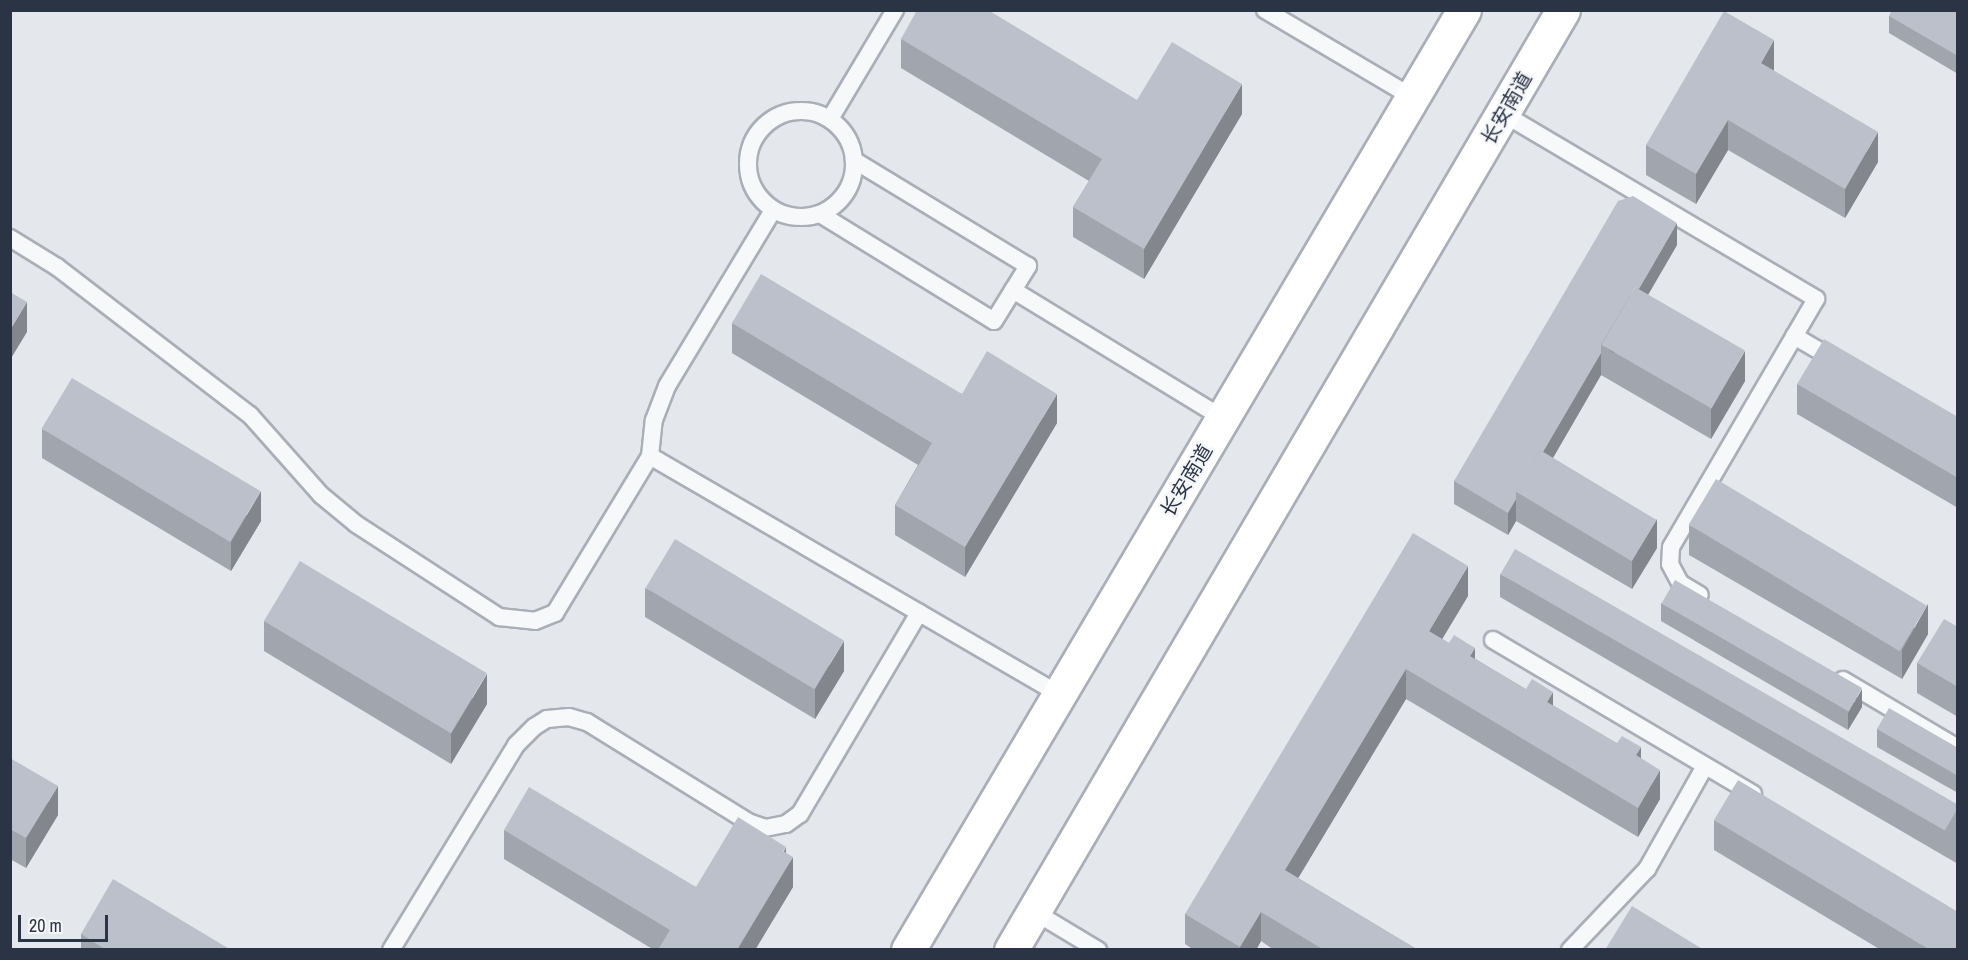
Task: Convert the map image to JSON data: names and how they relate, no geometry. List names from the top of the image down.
{
  "streets": {
    "main road": ["长安南道"]
  },
  "scale_bar": "20 m"
}
